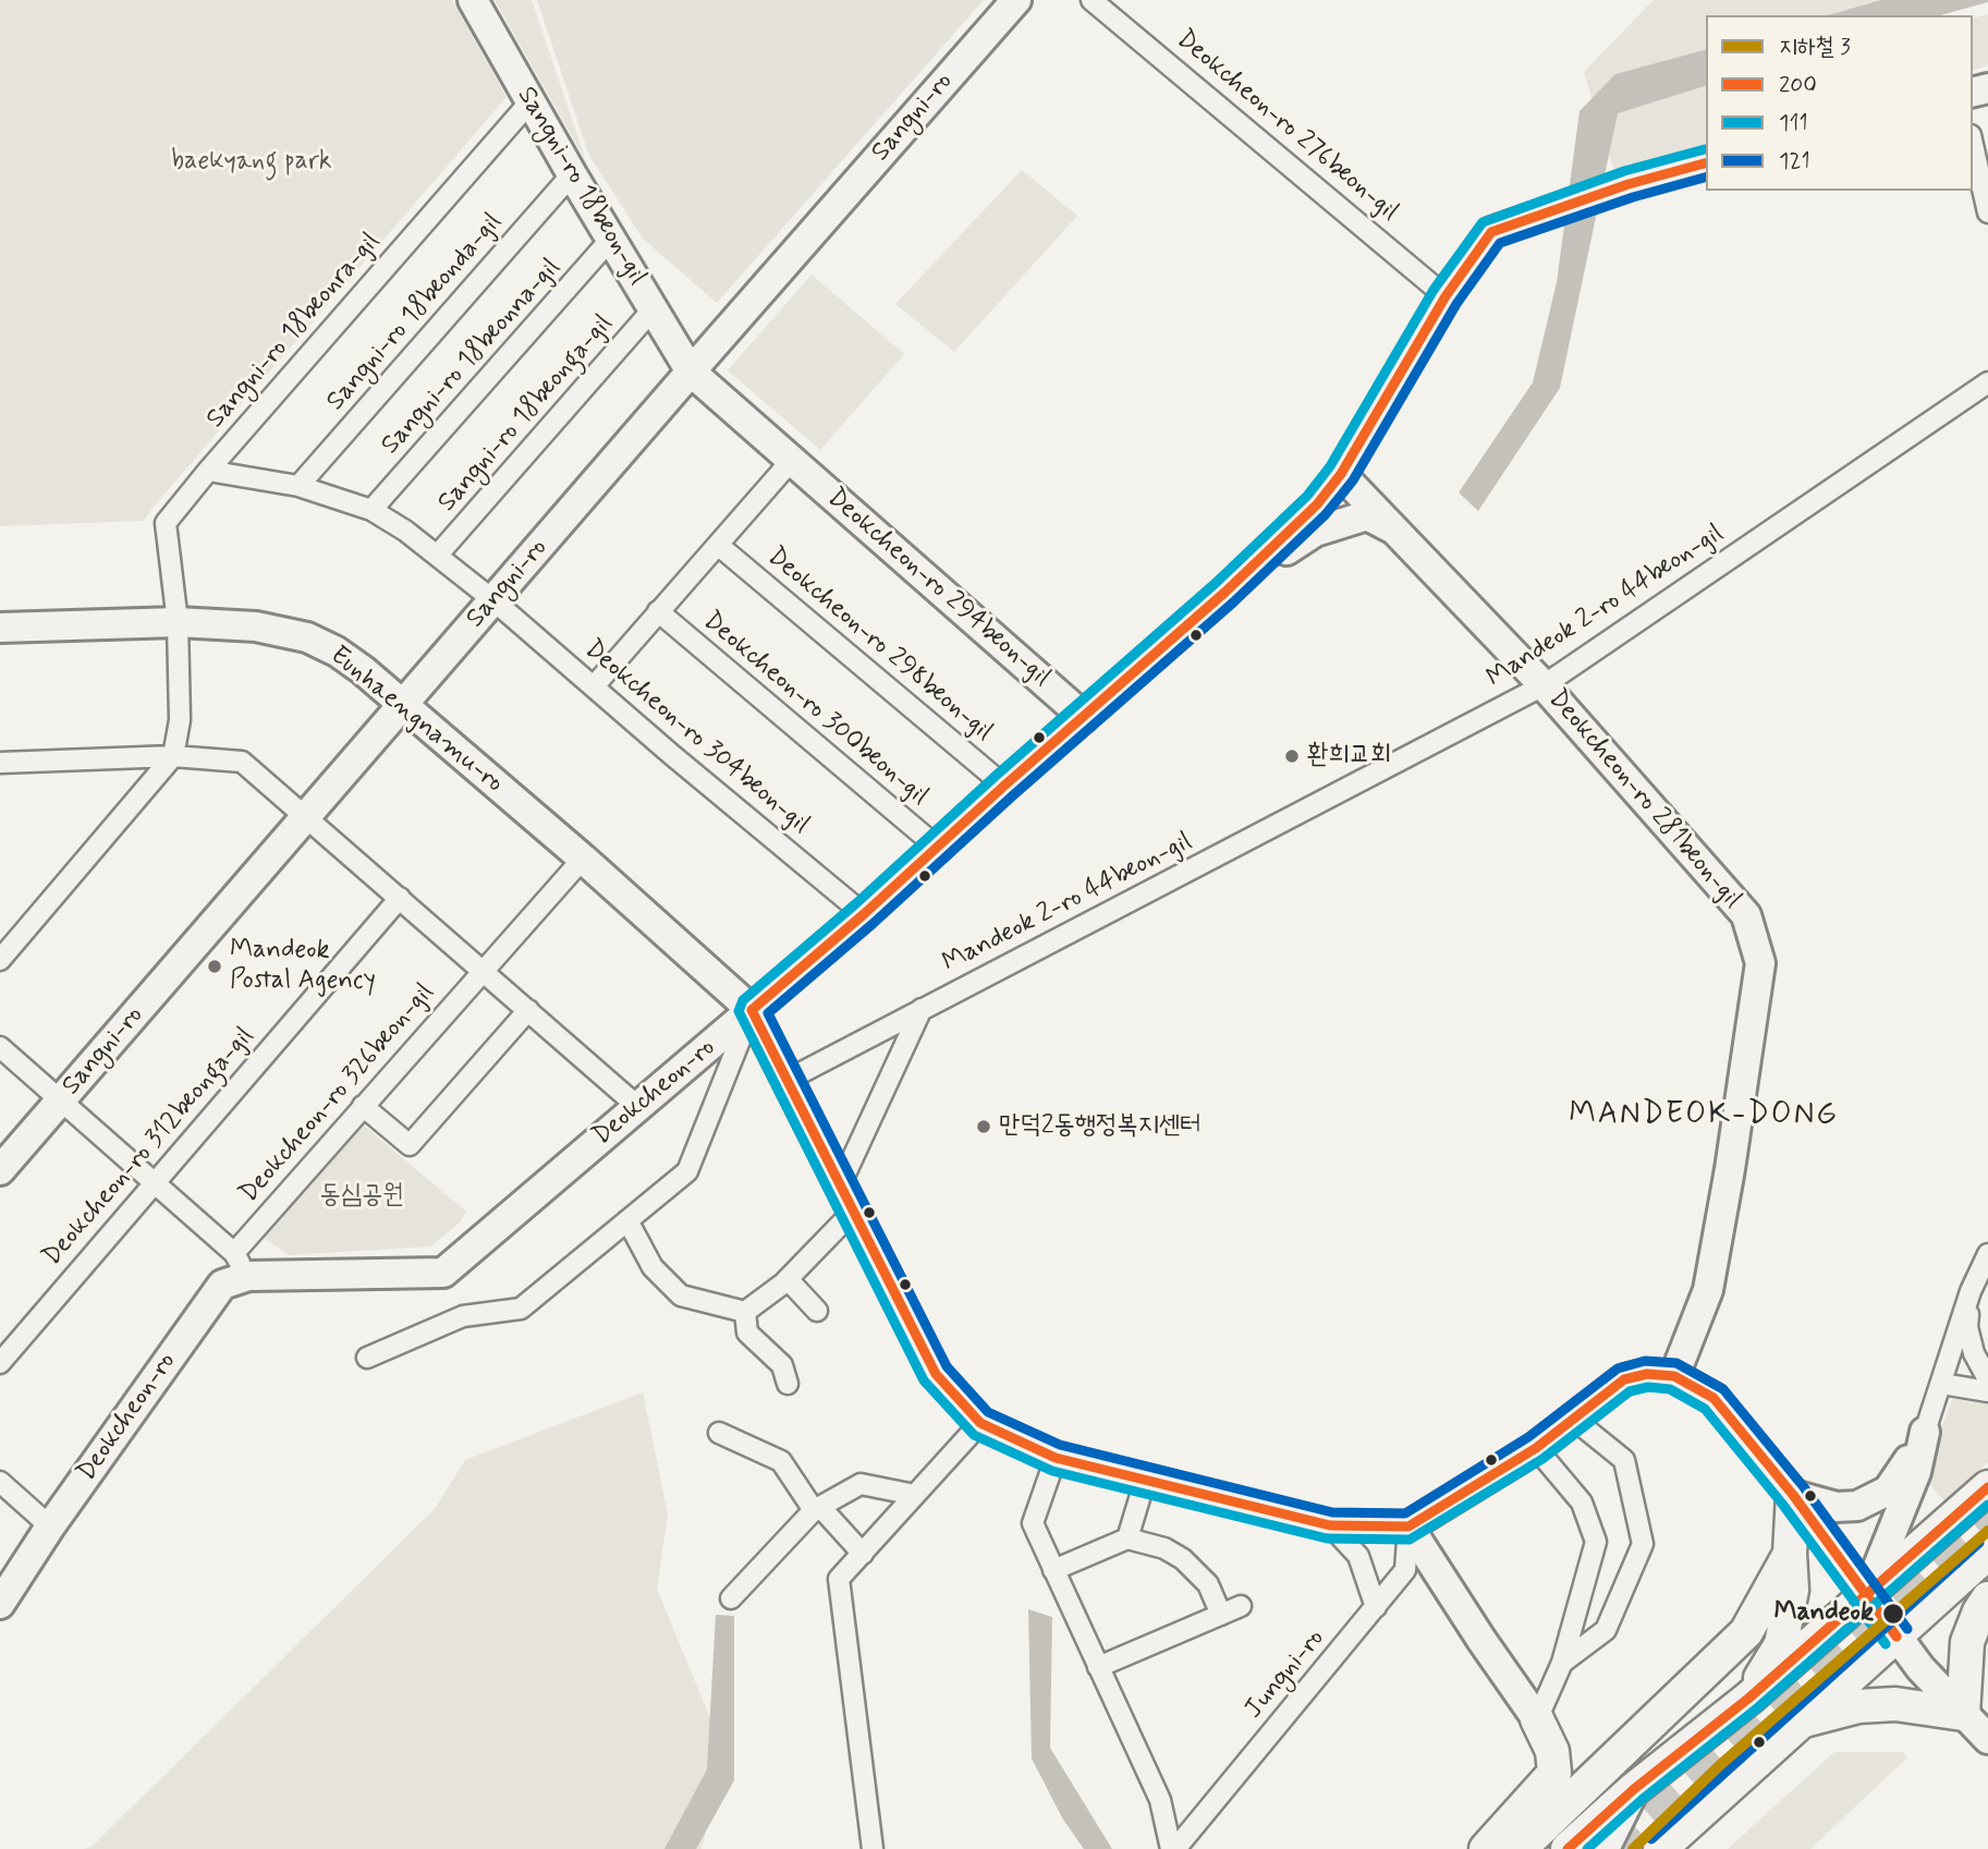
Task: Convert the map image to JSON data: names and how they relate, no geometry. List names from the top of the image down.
{
  "streets": {
    "main road": [
      "Sangni-ro",
      "Sangni-ro 18beon-gil",
      "Deokcheon-ro 294beon-gil",
      "Eunhaengnamu-ro",
      "Deokcheon-ro 281beon-gil",
      "Deokcheon-ro"
    ],
    "street": [
      "Deokcheon-ro 276beon-gil",
      "Sangni-ro 18beonda-gil",
      "Sangni-ro 18beonra-gil",
      "Sangni-ro 18beonna-gil",
      "Sangni-ro 18beonga-gil",
      "Mandeok 2-ro 44beon-gil",
      "Deokcheon-ro 298beon-gil",
      "Deokcheon-ro 300beon-gil",
      "Deokcheon-ro 304beon-gil",
      "Deokcheon-ro 326beon-gil",
      "Deokcheon-ro 312beonga-gil",
      "Jungni-ro"
    ]
  },
  "crossings": [
    ["Sangni-ro", "Sangni-ro 18beon-gil"],
    ["Sangni-ro", "Deokcheon-ro 294beon-gil"],
    ["Sangni-ro", "Eunhaengnamu-ro"],
    ["Sangni-ro", "Deokcheon-ro 304beon-gil"],
    ["Deokcheon-ro 276beon-gil", "Deokcheon-ro"],
    ["Sangni-ro 18beon-gil", "Sangni-ro 18beonda-gil"],
    ["Sangni-ro 18beon-gil", "Sangni-ro 18beonra-gil"],
    ["Sangni-ro 18beon-gil", "Sangni-ro 18beonna-gil"],
    ["Sangni-ro 18beon-gil", "Sangni-ro 18beonga-gil"],
    ["Sangni-ro 18beon-gil", "Deokcheon-ro 294beon-gil"],
    ["Sangni-ro 18beonda-gil", "Deokcheon-ro 304beon-gil"],
    ["Sangni-ro 18beonra-gil", "Eunhaengnamu-ro"],
    ["Sangni-ro 18beonra-gil", "Deokcheon-ro 304beon-gil"],
    ["Sangni-ro 18beonna-gil", "Deokcheon-ro 304beon-gil"],
    ["Sangni-ro 18beonga-gil", "Deokcheon-ro 304beon-gil"],
    ["Deokcheon-ro 294beon-gil", "Deokcheon-ro"],
    ["Mandeok 2-ro 44beon-gil", "Deokcheon-ro 281beon-gil"],
    ["Deokcheon-ro 298beon-gil", "Deokcheon-ro"],
    ["Deokcheon-ro 300beon-gil", "Deokcheon-ro"],
    ["Eunhaengnamu-ro", "Deokcheon-ro"],
    ["Deokcheon-ro 304beon-gil", "Deokcheon-ro"],
    ["Deokcheon-ro 281beon-gil", "Deokcheon-ro"],
    ["Deokcheon-ro", "Deokcheon-ro 326beon-gil"]
  ],
  "districts": ["MANDEOK-DONG"],
  "parks": ["baekyang park", "동심공원"],
  "places": [
    "환희교회",
    "Mandeok Postal Agency",
    "만덕2동행정복지센터",
    "Mandeok"
  ],
  "lines": [
    "transit line 111",
    "transit line 200",
    "transit line 121",
    "metro line 3"
  ],
  "legend": [
    "지하철 3",
    "200",
    "111",
    "121"
  ]
}
